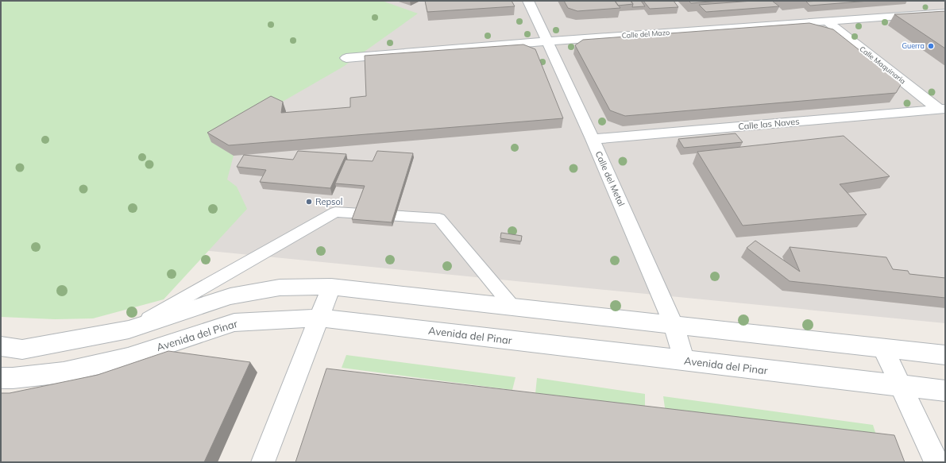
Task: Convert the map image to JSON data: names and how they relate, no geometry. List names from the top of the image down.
{
  "streets": {
    "street": [
      "Calle del Mazo",
      "Calle Maquinaria",
      "Calle las Naves",
      "Calle del Metal",
      "Avenida del Pinar"
    ]
  },
  "crossings": [
    ["Calle del Mazo", "Calle Maquinaria"],
    ["Calle del Mazo", "Calle del Metal"],
    ["Calle Maquinaria", "Calle las Naves"],
    ["Calle las Naves", "Calle del Metal"],
    ["Calle del Metal", "Avenida del Pinar"]
  ],
  "places": ["Guerra", "Repsol"]
}
